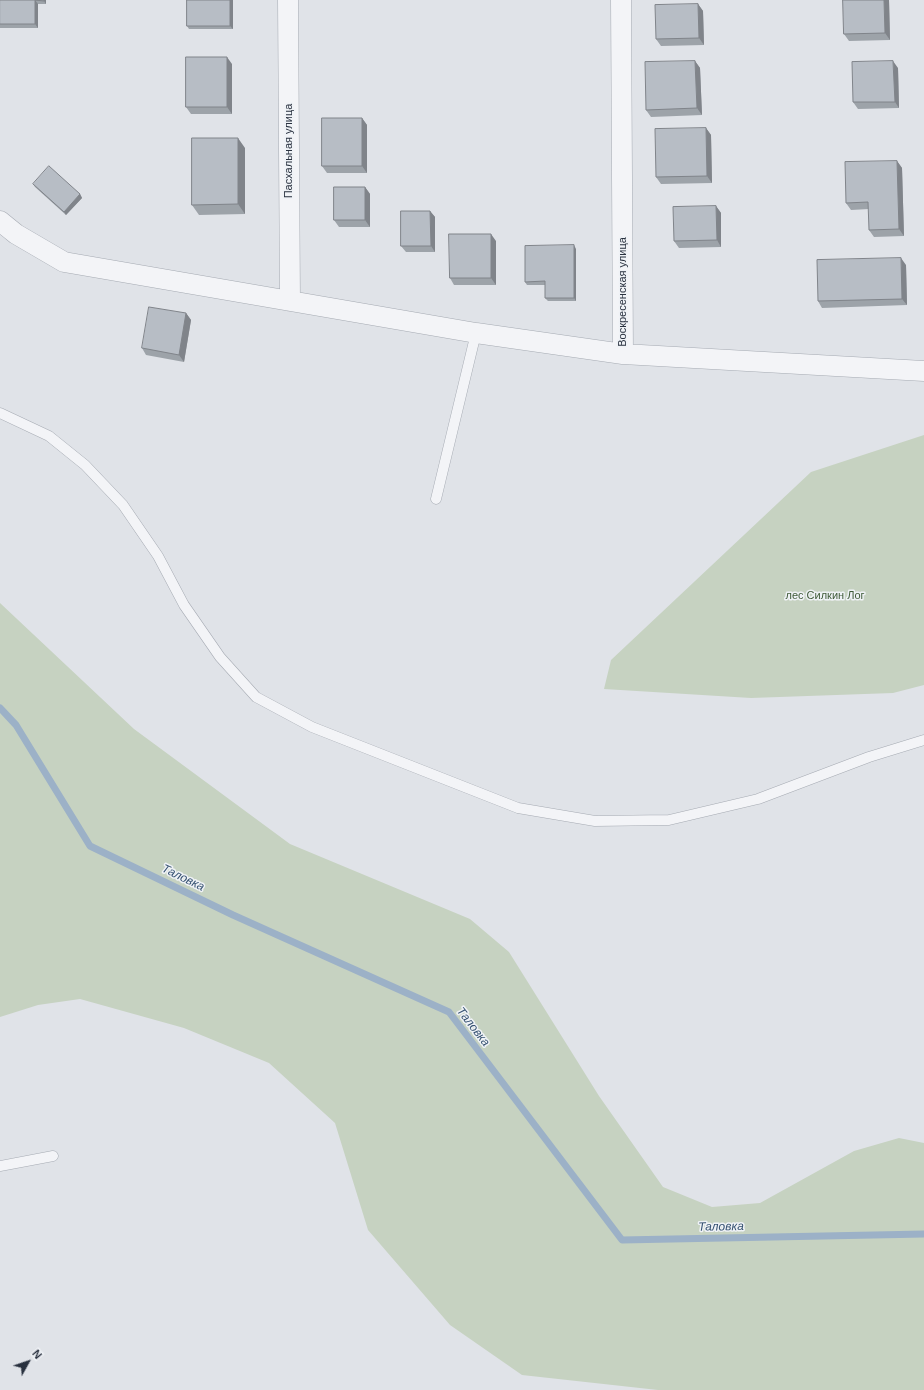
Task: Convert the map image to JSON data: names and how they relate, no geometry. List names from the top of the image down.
{
  "streets": {
    "street": ["Пасхальная улица", "Воскресенская улица"]
  },
  "water": ["Таловка"],
  "parks": ["лес Силкин Лог"],
  "north": "top right"
}
